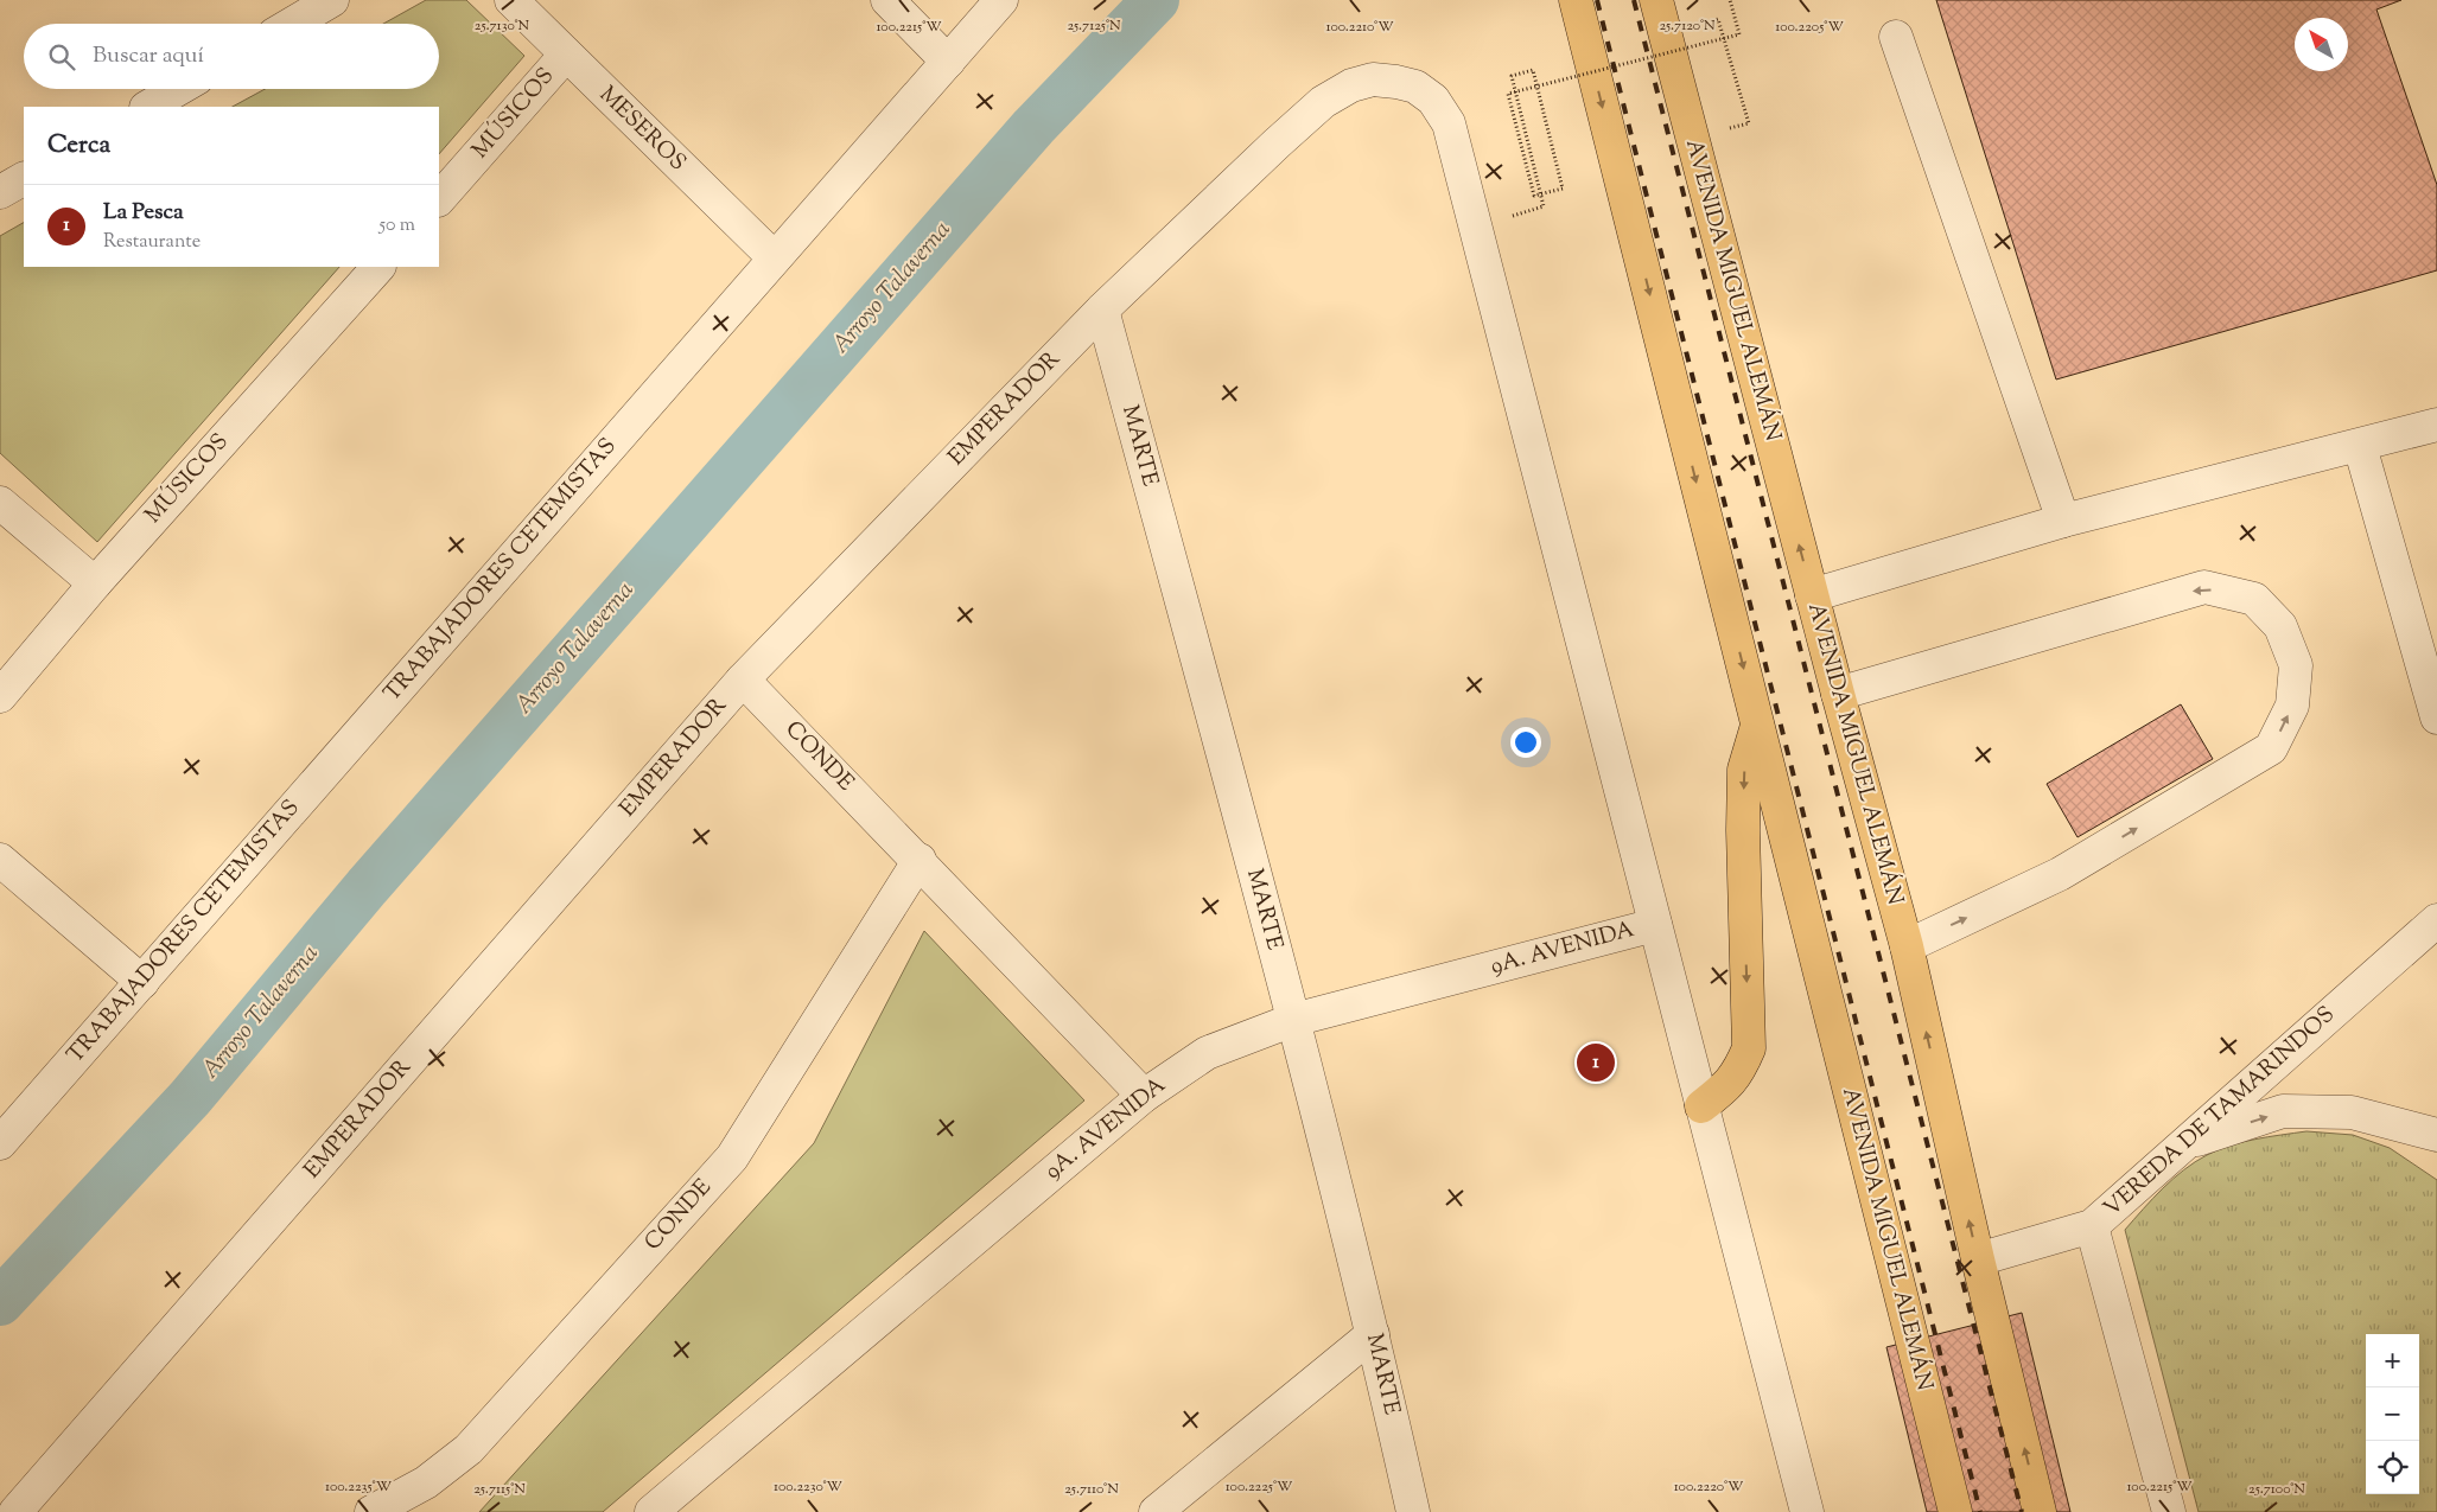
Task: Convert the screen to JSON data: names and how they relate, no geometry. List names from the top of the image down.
{
  "streets": {
    "highway": ["AVENIDA MIGUEL ALEMÁN"],
    "street": [
      "MÚSICOS",
      "MESEROS",
      "EMPERADOR",
      "MARTE",
      "TRABAJADORES CETEMISTAS",
      "CONDE",
      "9A. AVENIDA",
      "VEREDA DE TAMARINDOS"
    ]
  },
  "crossings": [
    ["MÚSICOS", "MESEROS"],
    ["MESEROS", "TRABAJADORES CETEMISTAS"],
    ["AVENIDA MIGUEL ALEMÁN", "VEREDA DE TAMARINDOS"],
    ["EMPERADOR", "MARTE"],
    ["EMPERADOR", "CONDE"],
    ["MARTE", "9A. AVENIDA"],
    ["CONDE", "9A. AVENIDA"]
  ],
  "water": ["Arroyo Talaverna"],
  "north": "top left",
  "page": {
    "search": "Buscar aquí",
    "heading": "Cerca",
    "list": [
      {
        "mark": "1",
        "name": "La Pesca",
        "note": "Restaurante",
        "value": "50 m"
      }
    ],
    "pins": "1",
    "map_buttons": ["+", "−"]
  },
  "coordinates": [
    "25.7130°N",
    "25.7125°N",
    "25.7120°N",
    "100.2215°W",
    "100.2210°W",
    "100.2205°W",
    "100.2235°W",
    "100.2230°W",
    "100.2225°W",
    "100.2220°W",
    "25.7115°N",
    "25.7110°N",
    "25.7100°N"
  ]
}
